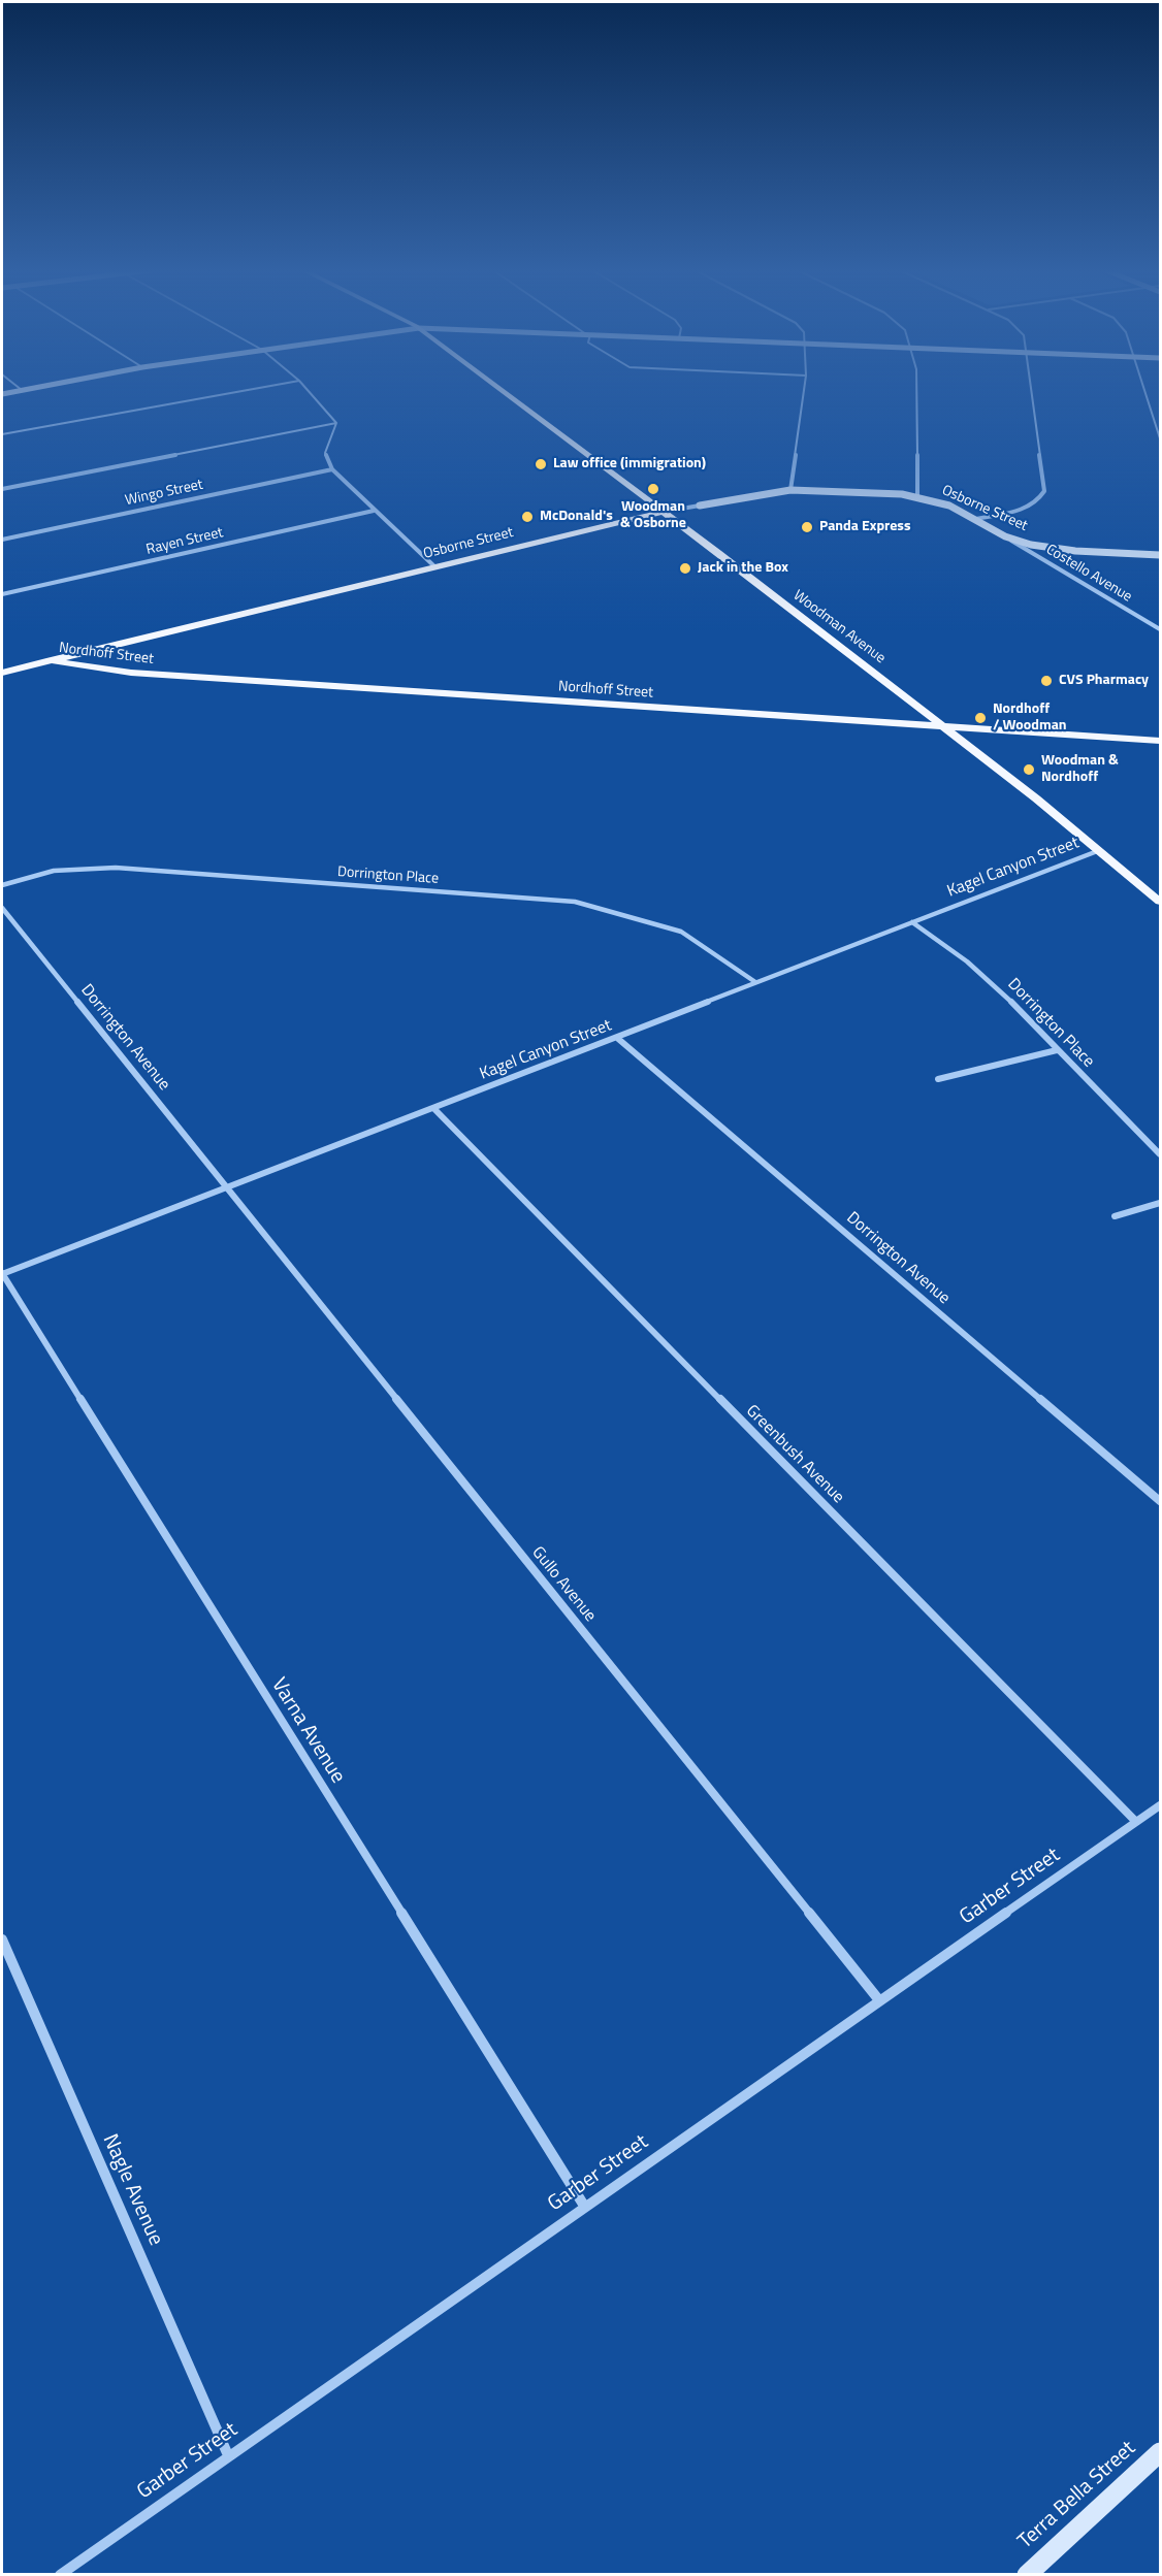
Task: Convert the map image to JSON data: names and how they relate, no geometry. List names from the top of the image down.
{
  "streets": {
    "main road": ["Osborne Street", "Woodman Avenue", "Nordhoff Street"],
    "street": [
      "Wingo Street",
      "Rayen Street",
      "Costello Avenue",
      "Kagel Canyon Street",
      "Dorrington Place",
      "Dorrington Avenue",
      "Greenbush Avenue",
      "Gullo Avenue",
      "Varna Avenue",
      "Garber Street",
      "Nagle Avenue",
      "Terra Bella Street"
    ]
  },
  "crossings": [
    ["Osborne Street", "Costello Avenue"],
    ["Osborne Street", "Woodman Avenue"],
    ["Osborne Street", "Nordhoff Street"],
    ["Woodman Avenue", "Nordhoff Street"],
    ["Woodman Avenue", "Kagel Canyon Street"],
    ["Kagel Canyon Street", "Dorrington Place"],
    ["Kagel Canyon Street", "Dorrington Avenue"],
    ["Kagel Canyon Street", "Greenbush Avenue"],
    ["Kagel Canyon Street", "Gullo Avenue"],
    ["Kagel Canyon Street", "Varna Avenue"],
    ["Dorrington Avenue", "Gullo Avenue"],
    ["Greenbush Avenue", "Garber Street"],
    ["Gullo Avenue", "Garber Street"],
    ["Varna Avenue", "Garber Street"],
    ["Garber Street", "Nagle Avenue"]
  ],
  "places": [
    "Law office (immigration)",
    "Woodman & Osborne",
    "McDonald's",
    "Panda Express",
    "Jack in the Box",
    "CVS Pharmacy",
    "Nordhoff / Woodman",
    "Woodman & Nordhoff"
  ]
}
